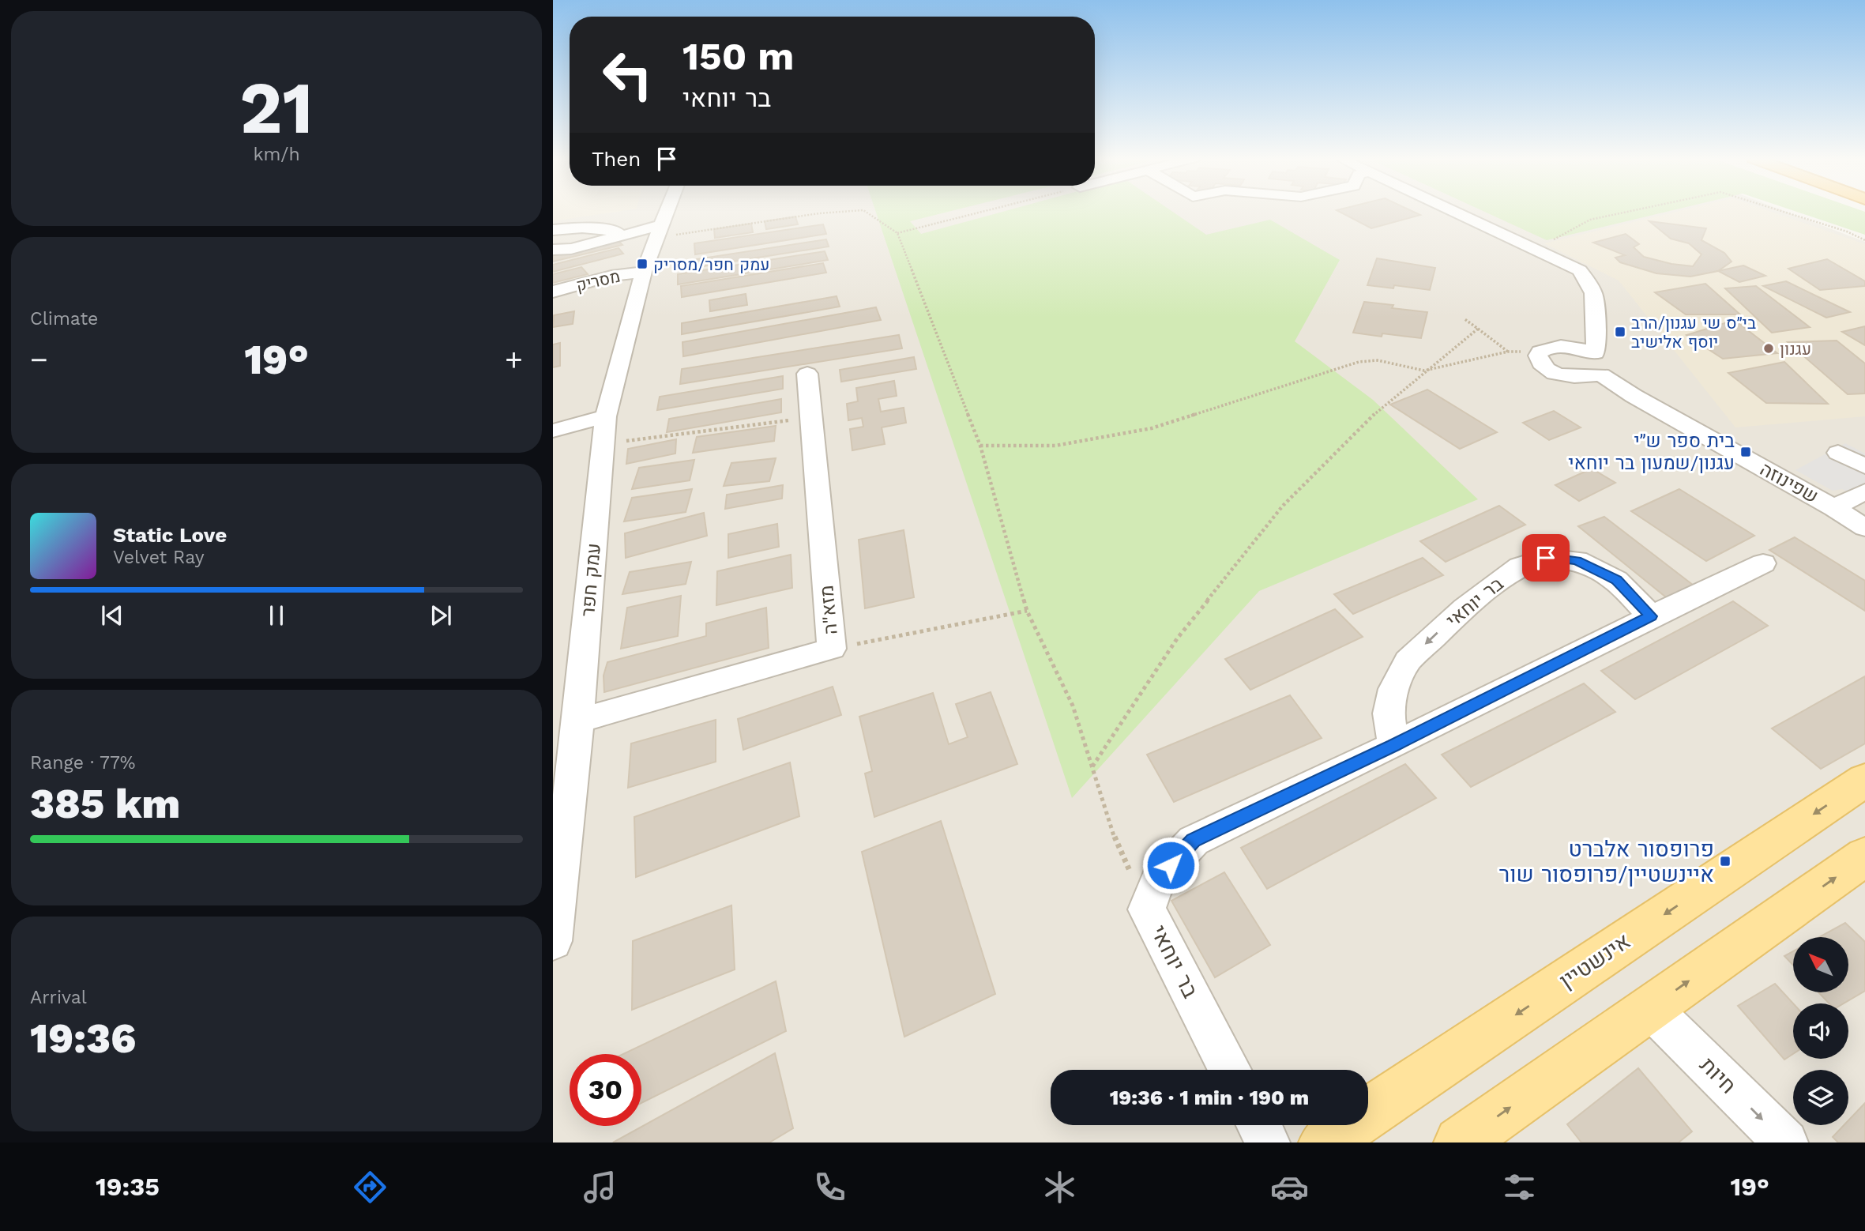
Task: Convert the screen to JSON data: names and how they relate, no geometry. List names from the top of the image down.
{
  "streets": {
    "main road": ["אינשטיין"],
    "street": [
      "מסריק",
      "שפינוזה",
      "עמק חפר",
      "בר יוחאי",
      "מזא\"ה",
      "חיות"
    ]
  },
  "crossings": [
    ["מסריק", "עמק חפר"],
    ["עמק חפר", "מזא\"ה"]
  ],
  "one_way": ["חיות"],
  "places": {
    "transit": [
      "עמק חפר/מסריק",
      "בי״ס שי עגנון/הרב יוסף אלישיב",
      "בית ספר ש״י עגנון/שמעון בר יוחאי",
      "פרופסור אלברט איינשטיין/פרופסור שור"
    ],
    "other": ["עגנון"]
  },
  "north": "top left",
  "page": {
    "tile": [
      ["21", "km/h"],
      "Climate",
      ["Range · 77%", "385 km"],
      ["Arrival", "19:36"]
    ],
    "turn": ["150 m", "בר יוחאי"],
    "then": "Then",
    "heat": ["−", "19°", "+"],
    "song": ["Static Love", "Velvet Ray"],
    "limit": "30",
    "trip": "19:36 · 1 min · 190 m",
    "tabs": ["19:35", "19°"]
  }
}
